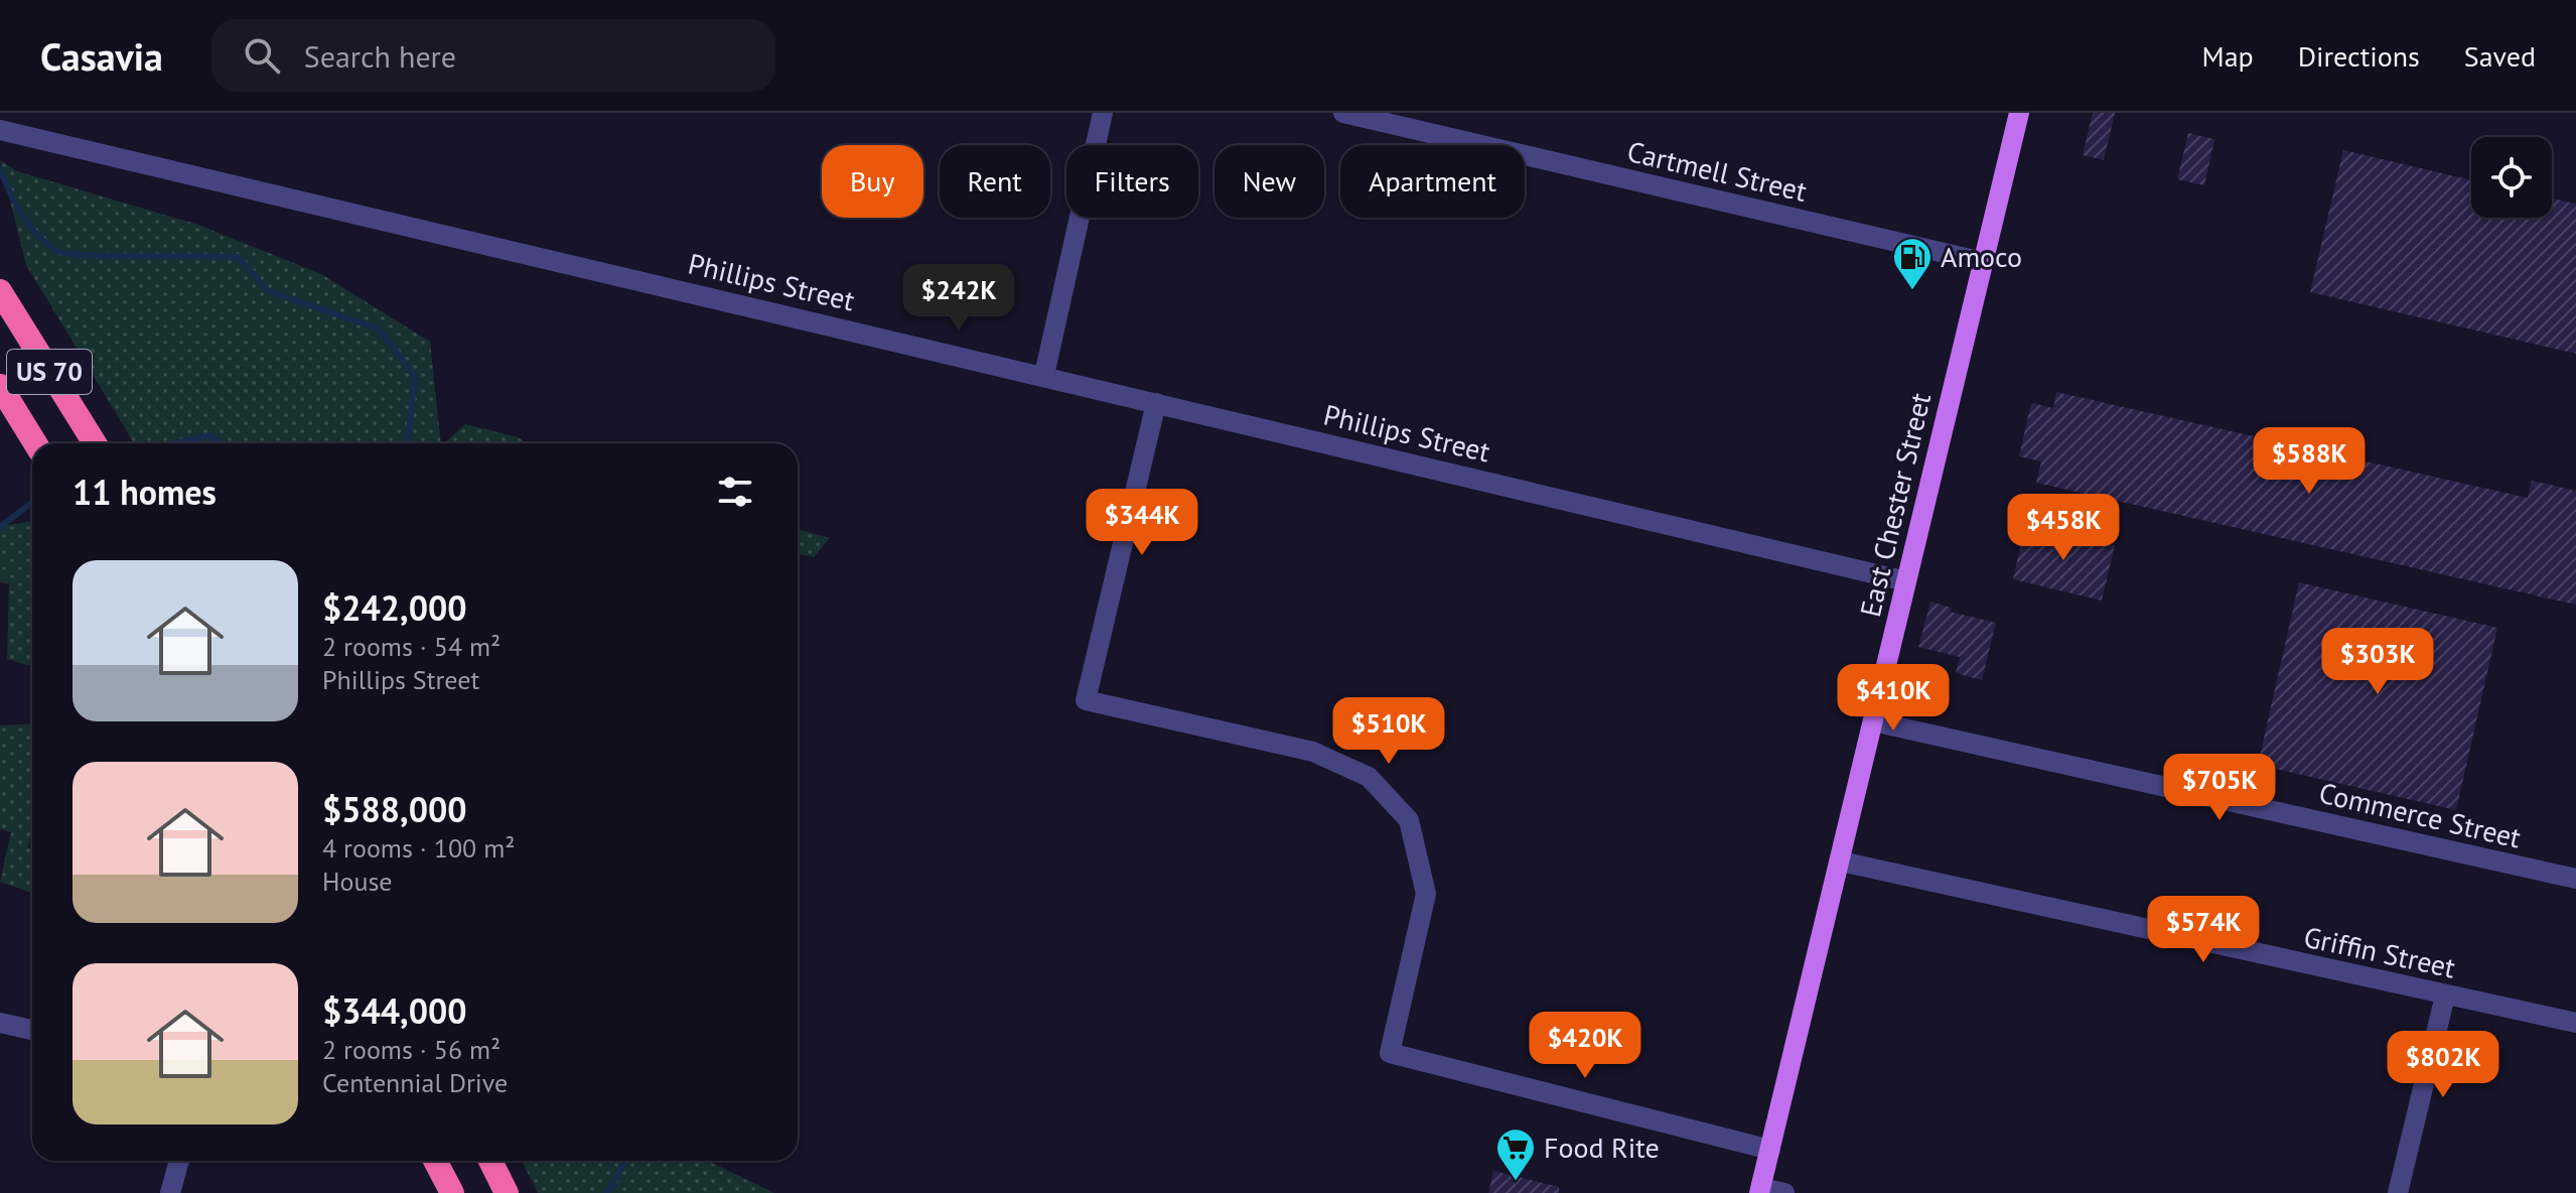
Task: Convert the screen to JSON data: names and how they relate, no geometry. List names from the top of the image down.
{
  "streets": {
    "highway": ["US 70"],
    "main road": ["East Chester Street"],
    "street": [
      "Cartmell Street",
      "Phillips Street",
      "Commerce Street",
      "Griffin Street"
    ]
  },
  "crossings": [
    ["Cartmell Street", "East Chester Street"],
    ["Phillips Street", "East Chester Street"],
    ["East Chester Street", "Commerce Street"],
    ["East Chester Street", "Griffin Street"]
  ],
  "places": {
    "fuel station": ["Amoco"],
    "supermarket": ["Food Rite"]
  },
  "page": {
    "header": "Casavia",
    "search": "Search here",
    "nav": ["Map", "Directions", "Saved"],
    "chip": [
      "Buy",
      "Rent",
      "Filters",
      "New",
      "Apartment"
    ],
    "price": [
      "$242K",
      "$588K",
      "$344K",
      "$458K",
      "$303K",
      "$410K",
      "$510K",
      "$705K",
      "$574K",
      "$420K",
      "$802K"
    ],
    "heading": "11 homes",
    "list": [
      {
        "name": "$242,000",
        "note": "2 rooms · 54 m² · Phillips Street"
      },
      {
        "name": "$588,000",
        "note": "4 rooms · 100 m² · House"
      },
      {
        "name": "$344,000",
        "note": "2 rooms · 56 m² · Centennial Drive"
      }
    ]
  }
}
